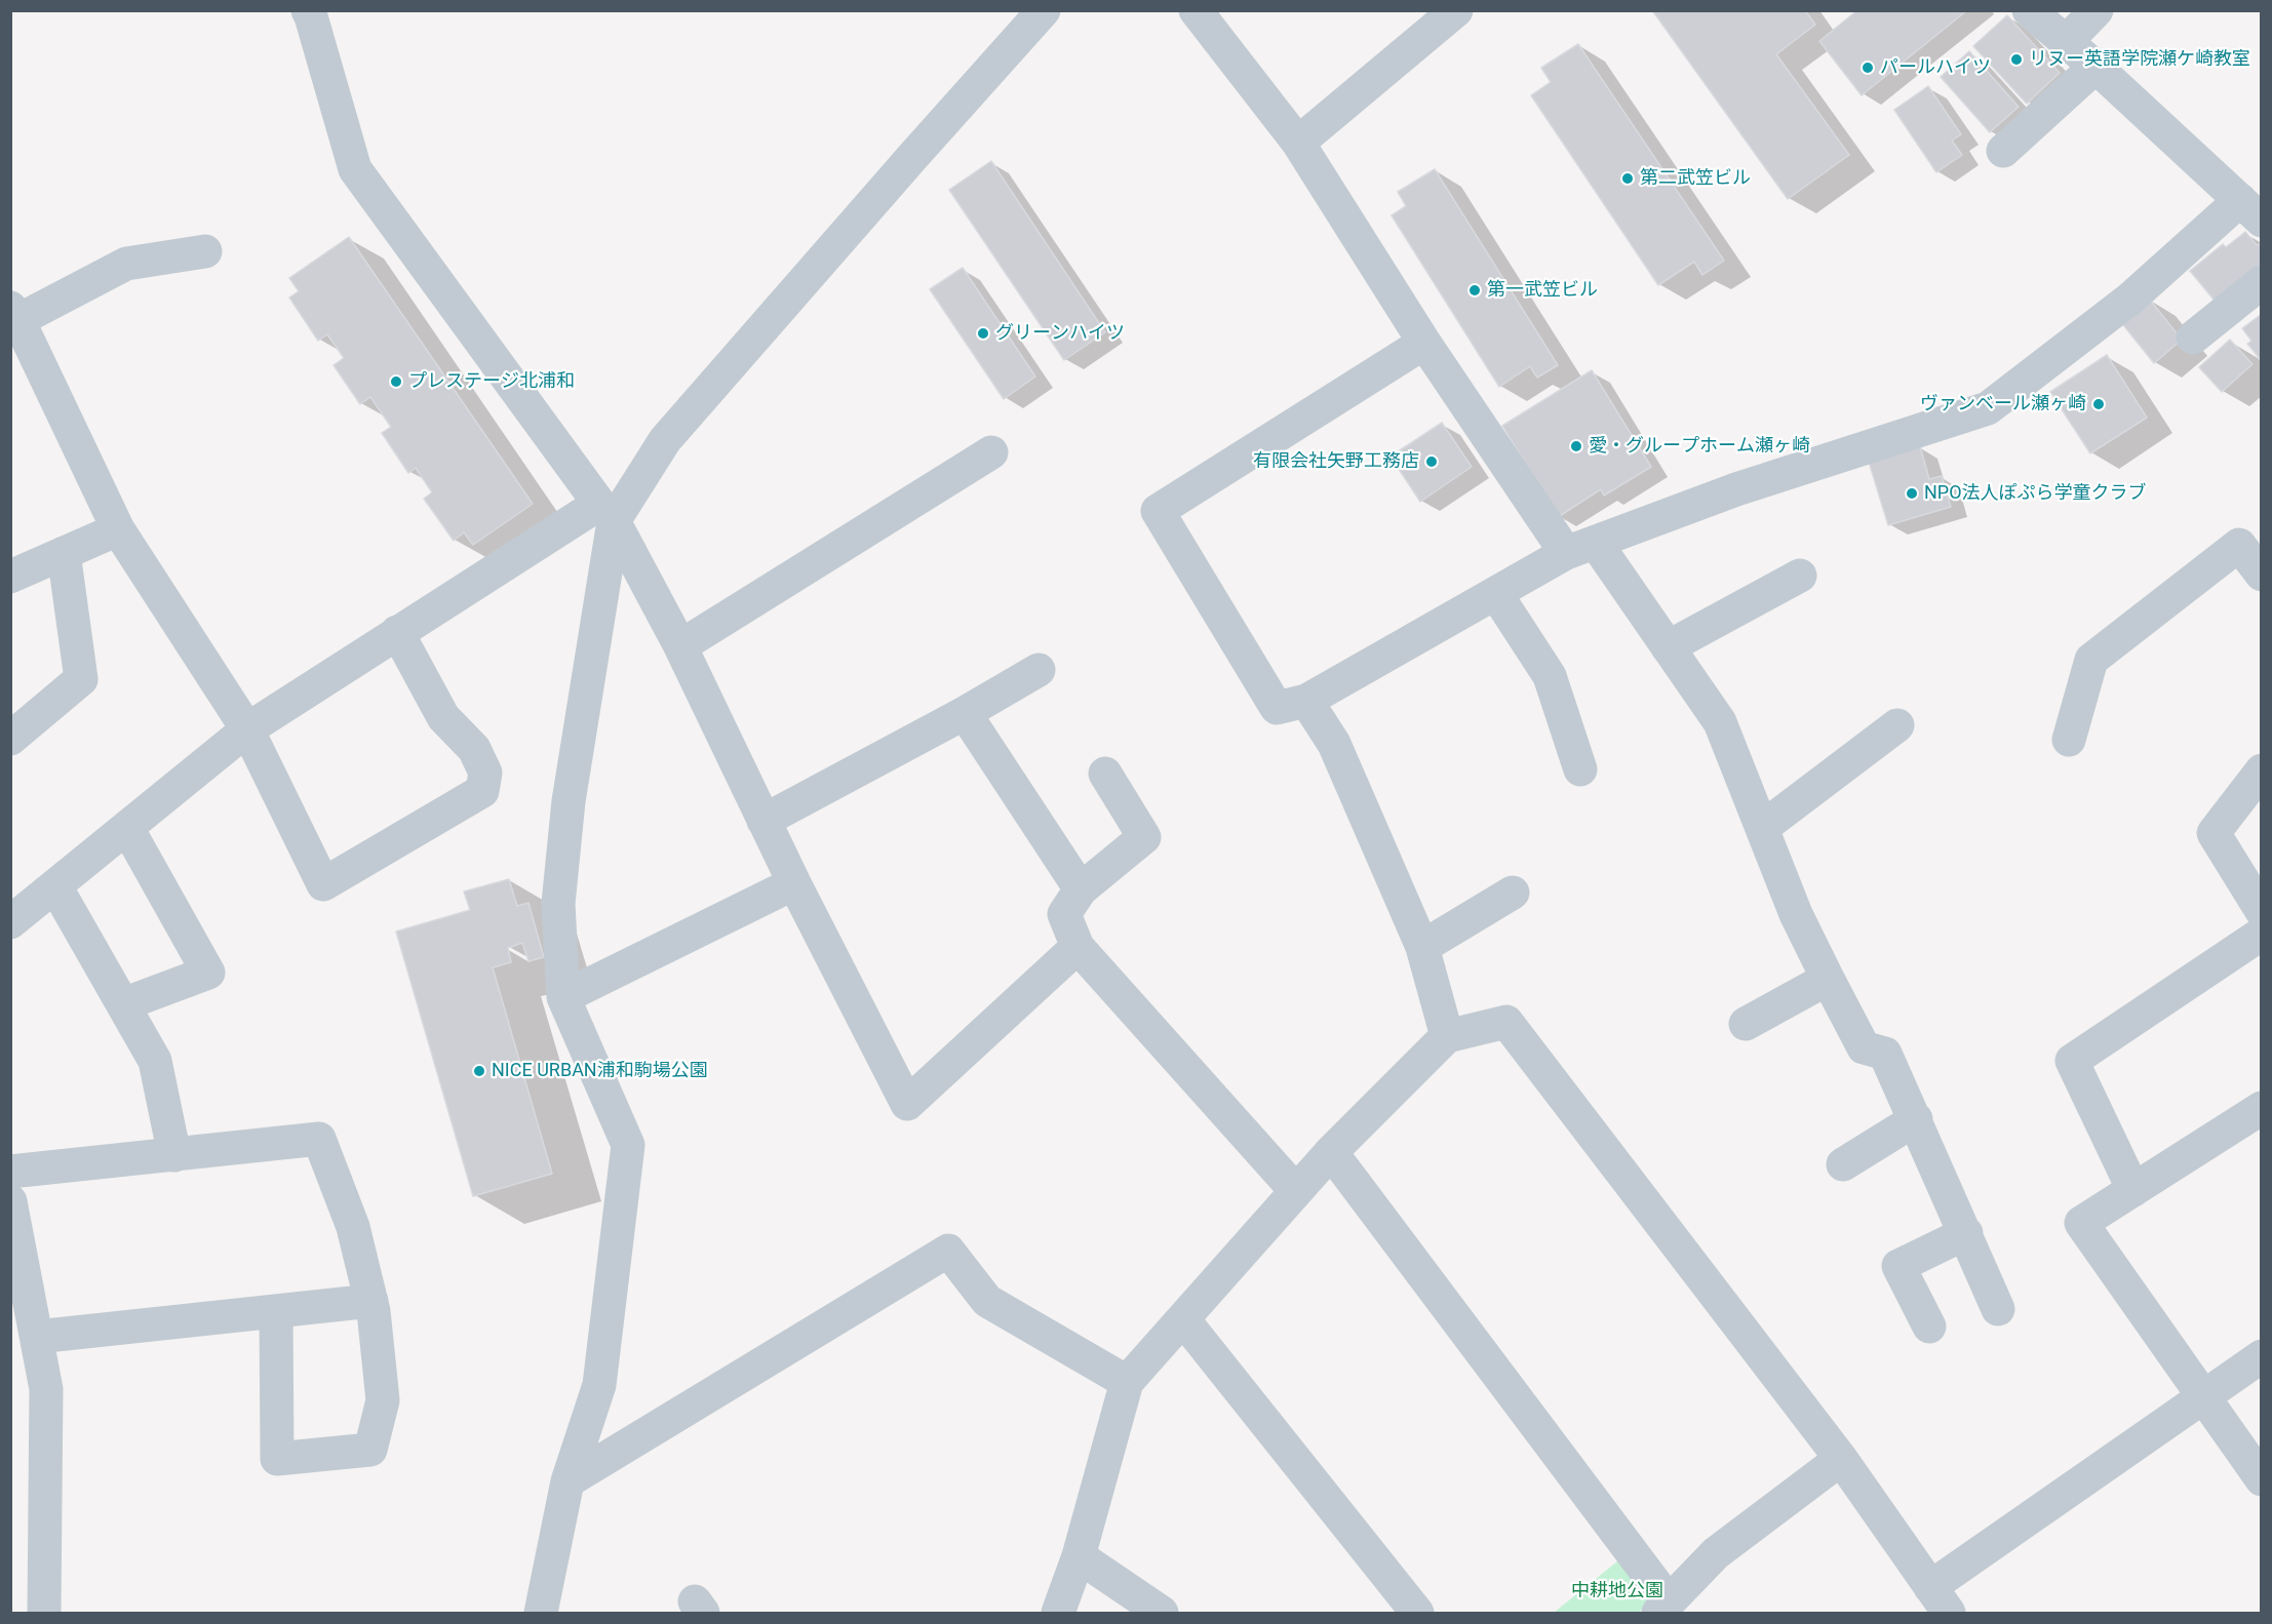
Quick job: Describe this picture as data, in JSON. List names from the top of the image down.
{
  "parks": ["中耕地公園"],
  "places": [
    "リヌー英語学院瀬ケ崎教室",
    "パールハイツ",
    "第二武笠ビル",
    "第一武笠ビル",
    "グリーンハイツ",
    "プレステージ北浦和",
    "ヴァンベール瀬ヶ崎",
    "愛・グループホーム瀬ヶ崎",
    "有限会社矢野工務店",
    "NPO法人ぽぷら学童クラブ",
    "NICE URBAN浦和駒場公園"
  ]
}
